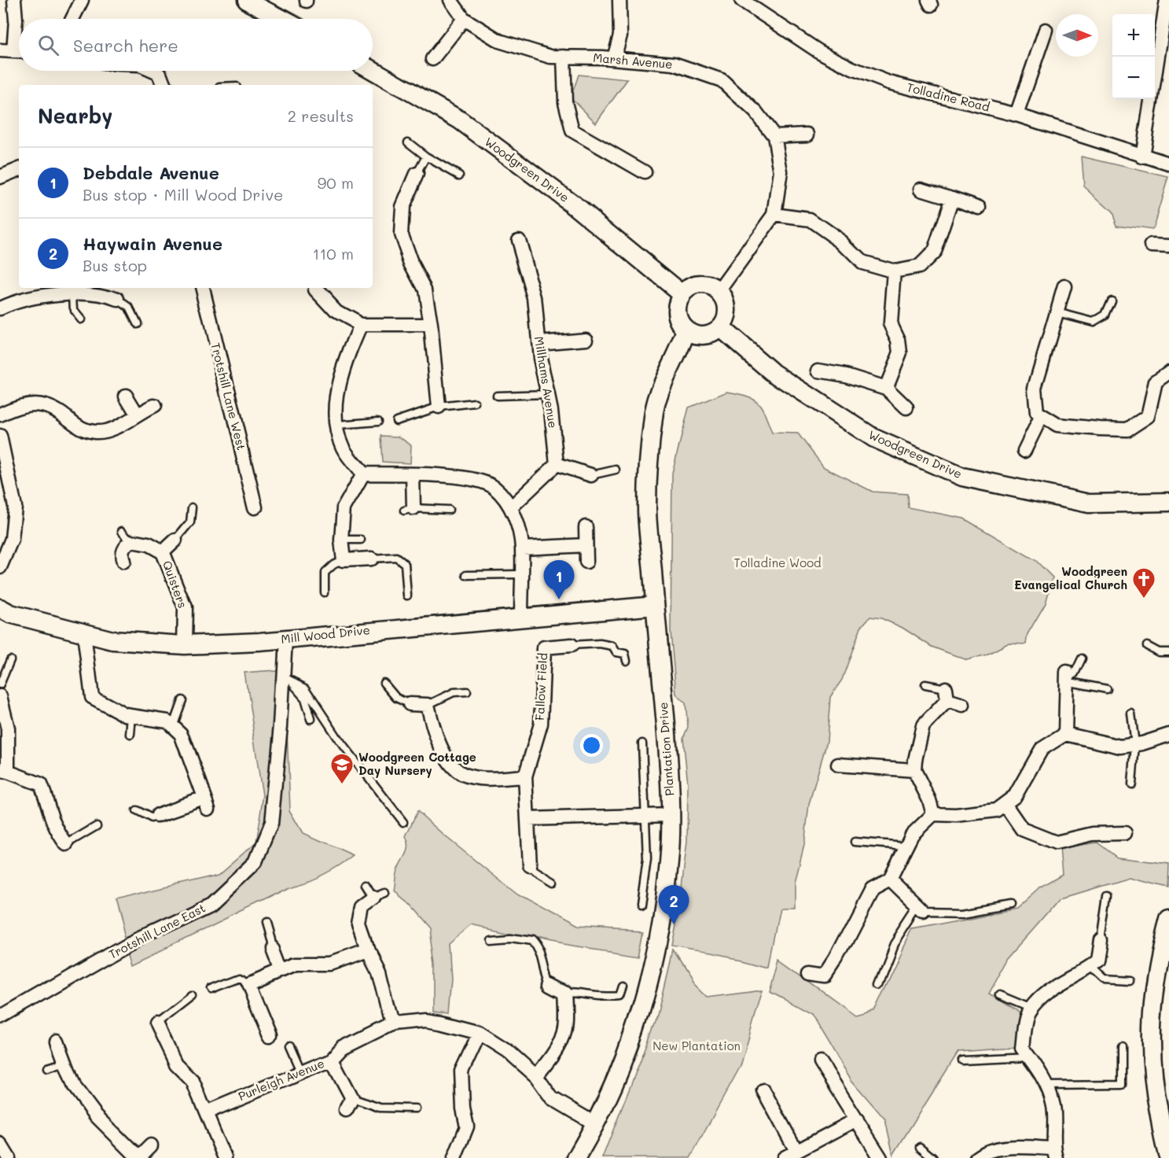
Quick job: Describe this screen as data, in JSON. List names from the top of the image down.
{
  "streets": {
    "street": [
      "Marsh Avenue",
      "Tolladine Road",
      "Woodgreen Drive",
      "Millhams Avenue",
      "Trotshill Lane West",
      "Quisters",
      "Mill Wood Drive",
      "Fallow Field",
      "Plantation Drive",
      "Trotshill Lane East",
      "Purleigh Avenue"
    ]
  },
  "crossings": [
    ["Marsh Avenue", "Woodgreen Drive"],
    ["Marsh Avenue", "Plantation Drive"],
    ["Woodgreen Drive", "Plantation Drive"],
    ["Quisters", "Mill Wood Drive"],
    ["Mill Wood Drive", "Plantation Drive"],
    ["Mill Wood Drive", "Trotshill Lane East"],
    ["Plantation Drive", "Purleigh Avenue"]
  ],
  "parks": ["Tolladine Wood", "New Plantation"],
  "places": {
    "church": ["Woodgreen Evangelical Church"],
    "school or university": ["Woodgreen Cottage Day Nursery"]
  },
  "north": "right",
  "page": {
    "map_buttons": ["+", "−"],
    "search": "Search here",
    "heading": ["Nearby", "2 results"],
    "list": [
      {
        "mark": "1",
        "name": "Debdale Avenue",
        "note": "Bus stop · Mill Wood Drive",
        "value": "90 m"
      },
      {
        "mark": "2",
        "name": "Haywain Avenue",
        "note": "Bus stop",
        "value": "110 m"
      }
    ],
    "pins": ["1", "2"]
  }
}
